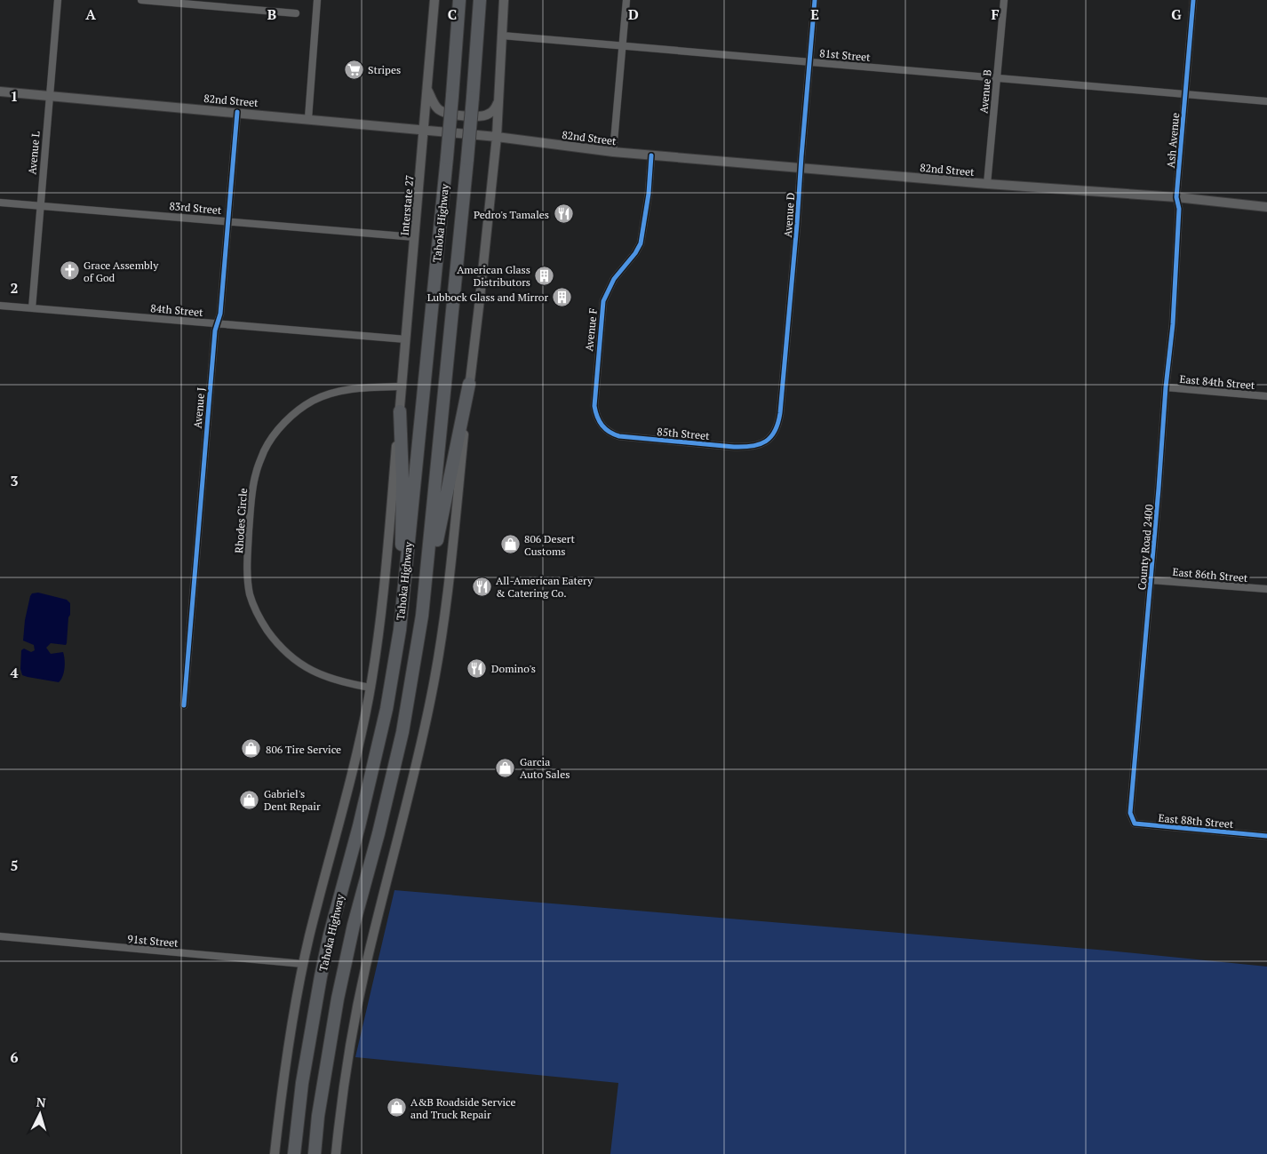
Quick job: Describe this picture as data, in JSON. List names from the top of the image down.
{
  "streets": {
    "highway": ["Tahoka Highway"],
    "main road": ["82nd Street", "Interstate 27"],
    "street": [
      "81st Street",
      "Avenue B",
      "Ash Avenue",
      "Avenue L",
      "83rd Street",
      "Avenue D",
      "84th Street",
      "Avenue F",
      "East 84th Street",
      "Avenue J",
      "85th Street",
      "Rhodes Circle",
      "County Road 2400",
      "East 86th Street",
      "East 88th Street",
      "91st Street"
    ]
  },
  "crossings": [
    ["81st Street", "Avenue B"],
    ["81st Street", "Ash Avenue"],
    ["81st Street", "Avenue D"],
    ["Avenue B", "82nd Street"],
    ["82nd Street", "Ash Avenue"],
    ["82nd Street", "Avenue L"],
    ["82nd Street", "Interstate 27"],
    ["82nd Street", "Avenue D"],
    ["82nd Street", "Avenue F"],
    ["82nd Street", "Avenue J"],
    ["Ash Avenue", "County Road 2400"],
    ["Avenue L", "83rd Street"],
    ["Avenue L", "84th Street"],
    ["Interstate 27", "83rd Street"],
    ["Interstate 27", "Tahoka Highway"],
    ["Interstate 27", "84th Street"],
    ["Interstate 27", "Rhodes Circle"],
    ["83rd Street", "Avenue J"],
    ["Avenue D", "85th Street"],
    ["Tahoka Highway", "Rhodes Circle"],
    ["Tahoka Highway", "91st Street"],
    ["84th Street", "Avenue J"],
    ["Avenue F", "85th Street"],
    ["East 84th Street", "County Road 2400"],
    ["County Road 2400", "East 86th Street"],
    ["County Road 2400", "East 88th Street"]
  ],
  "places": {
    "supermarket": ["Stripes"],
    "restaurant": ["Pedro's Tamales", "All-American Eatery & Catering Co.", "Domino's"],
    "church": ["Grace Assembly of God"],
    "building": ["American Glass Distributors", "Lubbock Glass and Mirror"],
    "shop": [
      "806 Desert Customs",
      "806 Tire Service",
      "Garcia Auto Sales",
      "Gabriel's Dent Repair",
      "A&B Roadside Service and Truck Repair"
    ]
  },
  "north": "top",
  "grid": {
    "columns": [
      "A",
      "B",
      "C",
      "D",
      "E",
      "F",
      "G"
    ],
    "rows": [
      "1",
      "2",
      "3",
      "4",
      "5",
      "6"
    ]
  }
}
